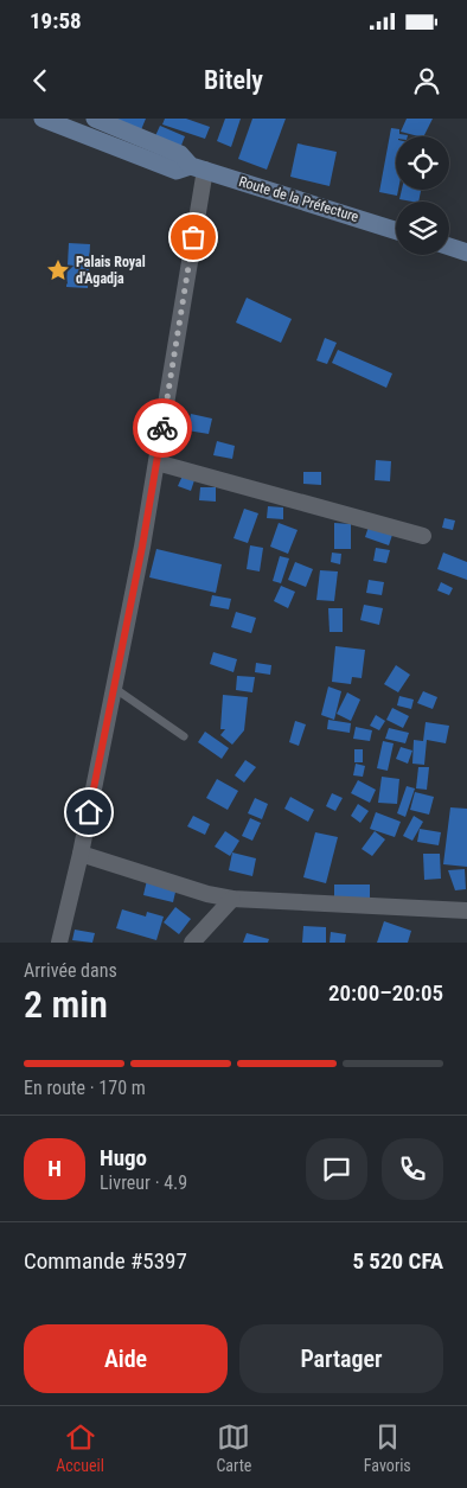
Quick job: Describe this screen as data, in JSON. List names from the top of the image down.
{
  "streets": {
    "street": ["Route de la Préfecture"]
  },
  "places": {
    "place": ["Palais Royal d'Agadja"]
  },
  "page": {
    "status": "19:58",
    "header": "Bitely",
    "heading": ["2 min", "Arrivée dans", "20:00–20:05"],
    "panel": [
      "Hugo",
      "Livreur · 4.9",
      "Commande #5397",
      "5 520 CFA"
    ],
    "bar": "En route · 170 m",
    "round": "H",
    "buttons": ["Aide", "Partager"],
    "tabs": ["Accueil", "Carte", "Favoris"]
  }
}
